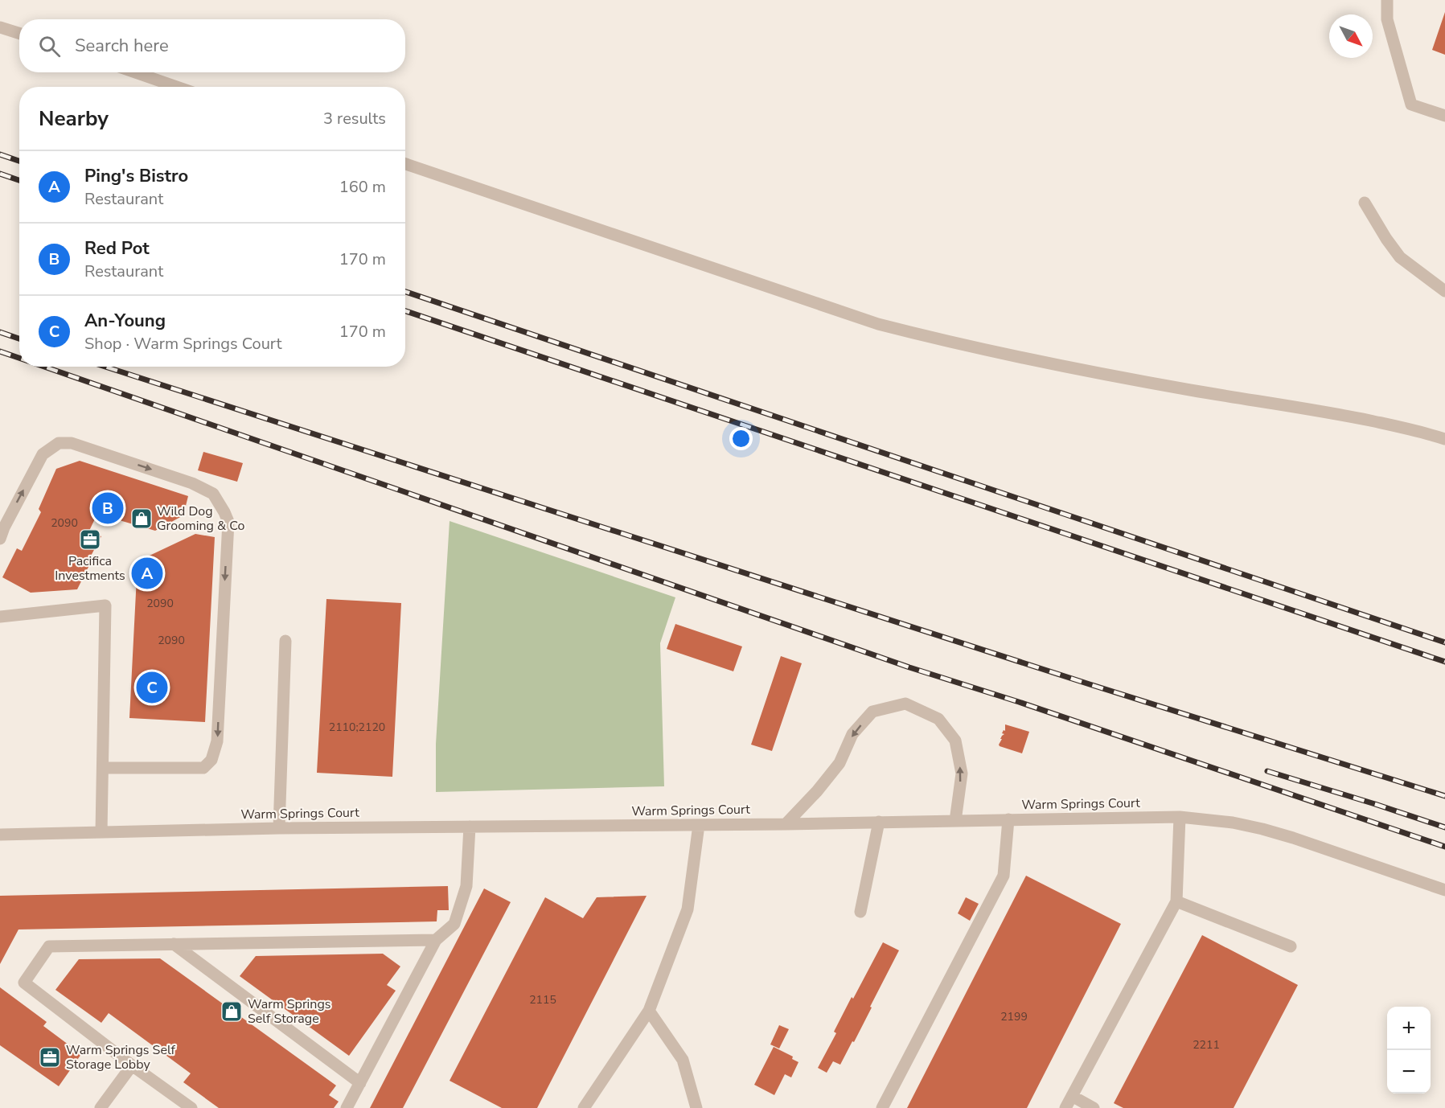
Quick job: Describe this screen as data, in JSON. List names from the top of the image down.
{
  "streets": {
    "street": ["Warm Springs Court"]
  },
  "places": {
    "shop": ["Wild Dog Grooming & Co", "Warm Springs Self Storage"],
    "office": ["Pacifica Investments", "Warm Springs Self Storage Lobby"]
  },
  "house_numbers": [
    "2090",
    "2090",
    "2090",
    "2110;2120",
    "2115",
    "2199",
    "2211"
  ],
  "north": "bottom right",
  "page": {
    "search": "Search here",
    "heading": ["Nearby", "3 results"],
    "list": [
      {
        "mark": "A",
        "name": "Ping's Bistro",
        "note": "Restaurant",
        "value": "160 m"
      },
      {
        "mark": "B",
        "name": "Red Pot",
        "note": "Restaurant",
        "value": "170 m"
      },
      {
        "mark": "C",
        "name": "An-Young",
        "note": "Shop · Warm Springs Court",
        "value": "170 m"
      }
    ],
    "pins": ["B", "A", "C"],
    "map_buttons": ["+", "−"]
  }
}
